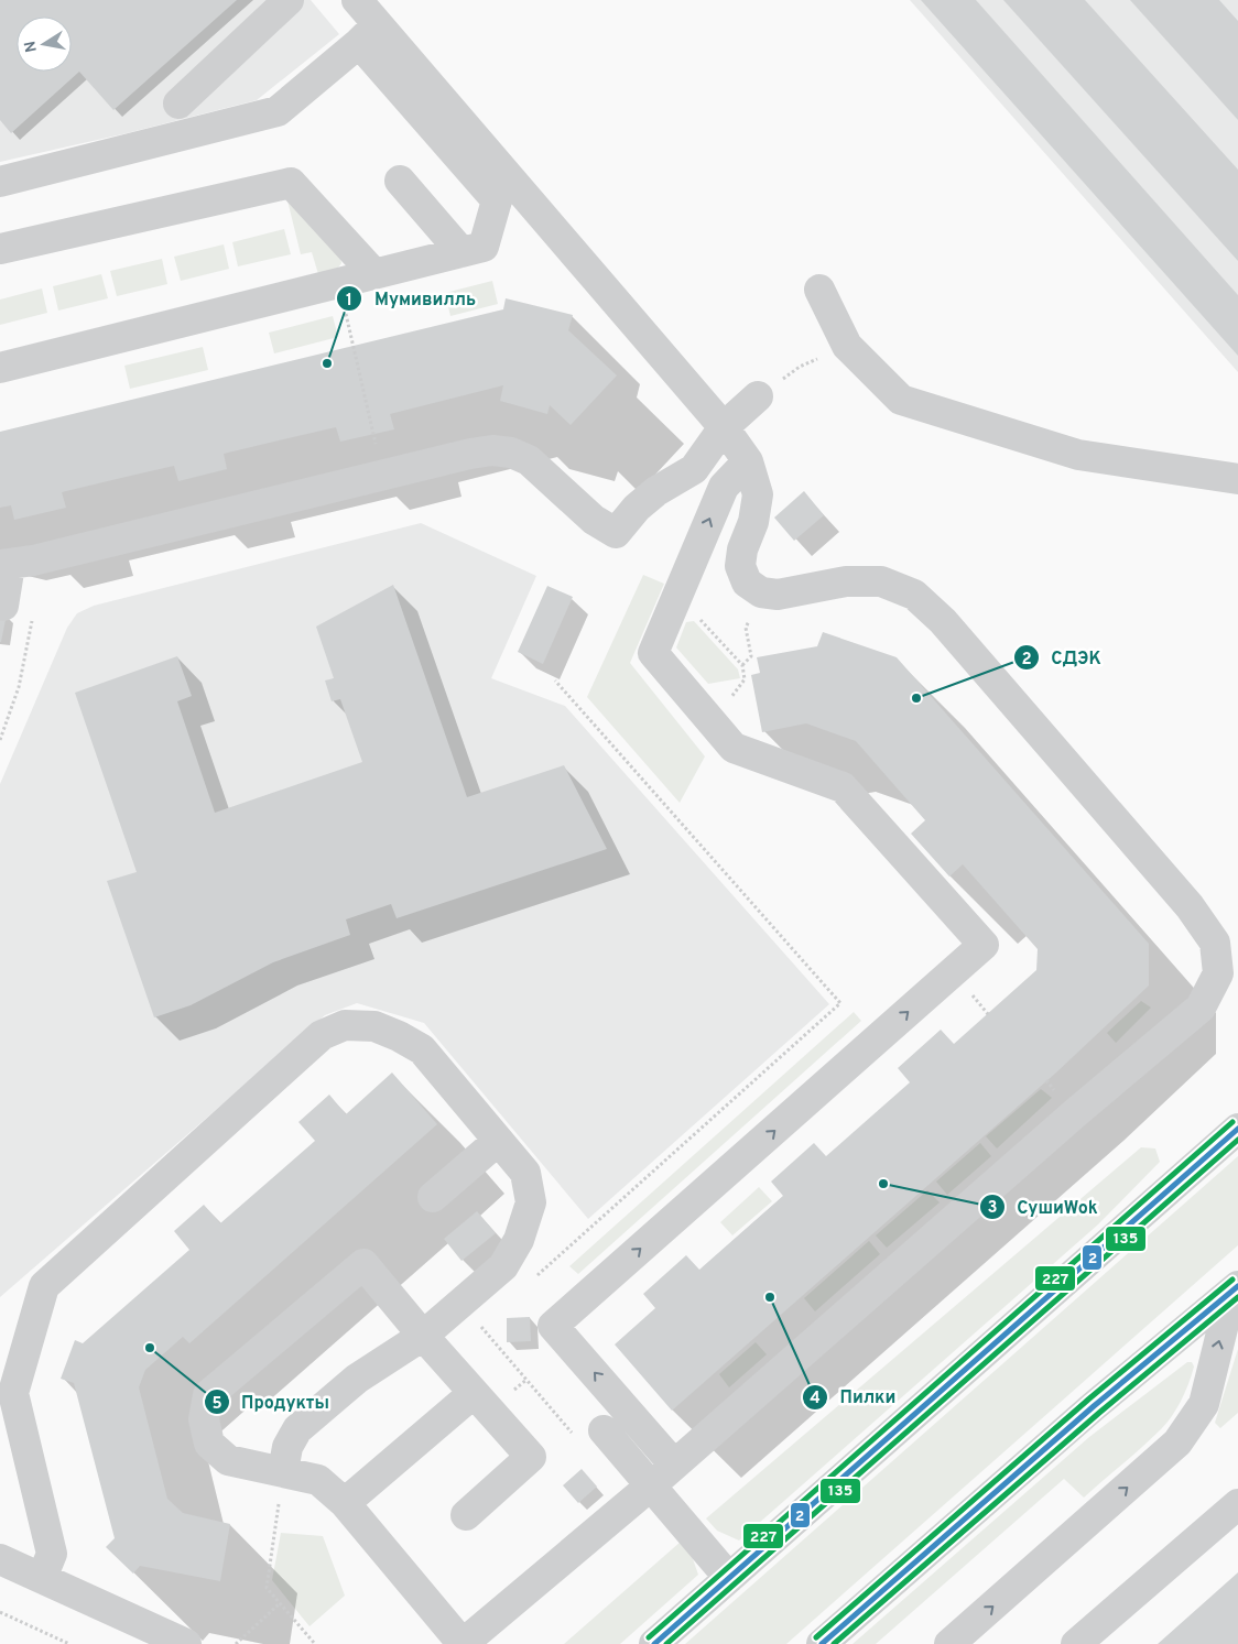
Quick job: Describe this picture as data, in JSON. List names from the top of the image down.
{
  "places": [
    "Мумивилль",
    "СДЭК",
    "СушиWok",
    "Пилки",
    "Продукты"
  ],
  "lines": ["transit line 227", "transit line 2", "transit line 135"],
  "north": "left"
}
